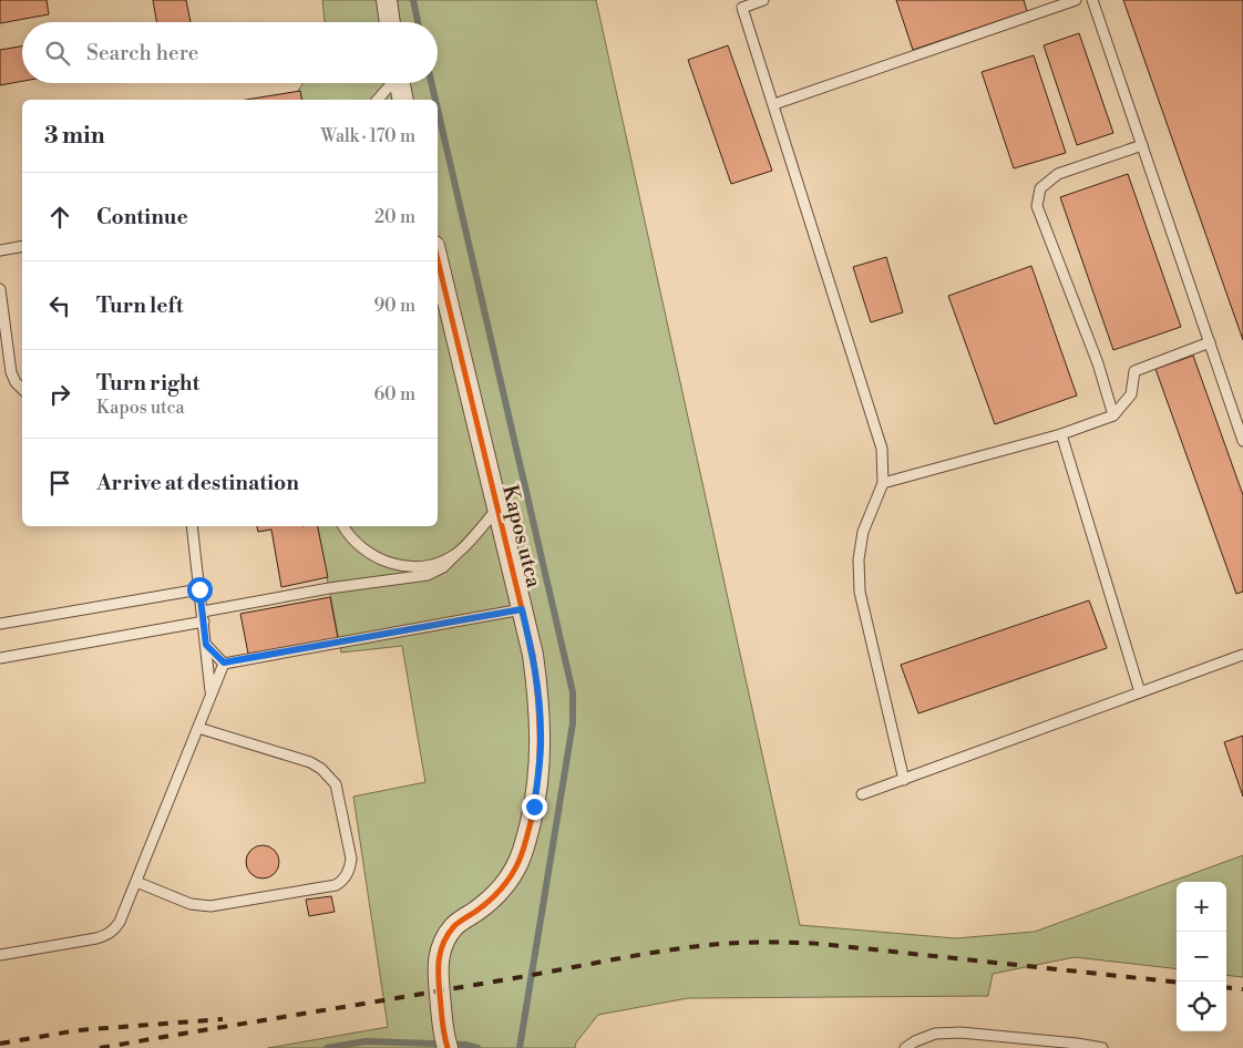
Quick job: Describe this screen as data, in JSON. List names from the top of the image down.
{
  "streets": {
    "street": ["Kapos utca"]
  },
  "page": {
    "search": "Search here",
    "heading": ["3 min", "Walk · 170 m"],
    "list": [
      ["Continue", "20 m"],
      ["Turn left", "90 m"],
      ["Turn right", "Kapos utca", "60 m"],
      "Arrive at destination"
    ],
    "map_buttons": ["+", "−"]
  }
}
